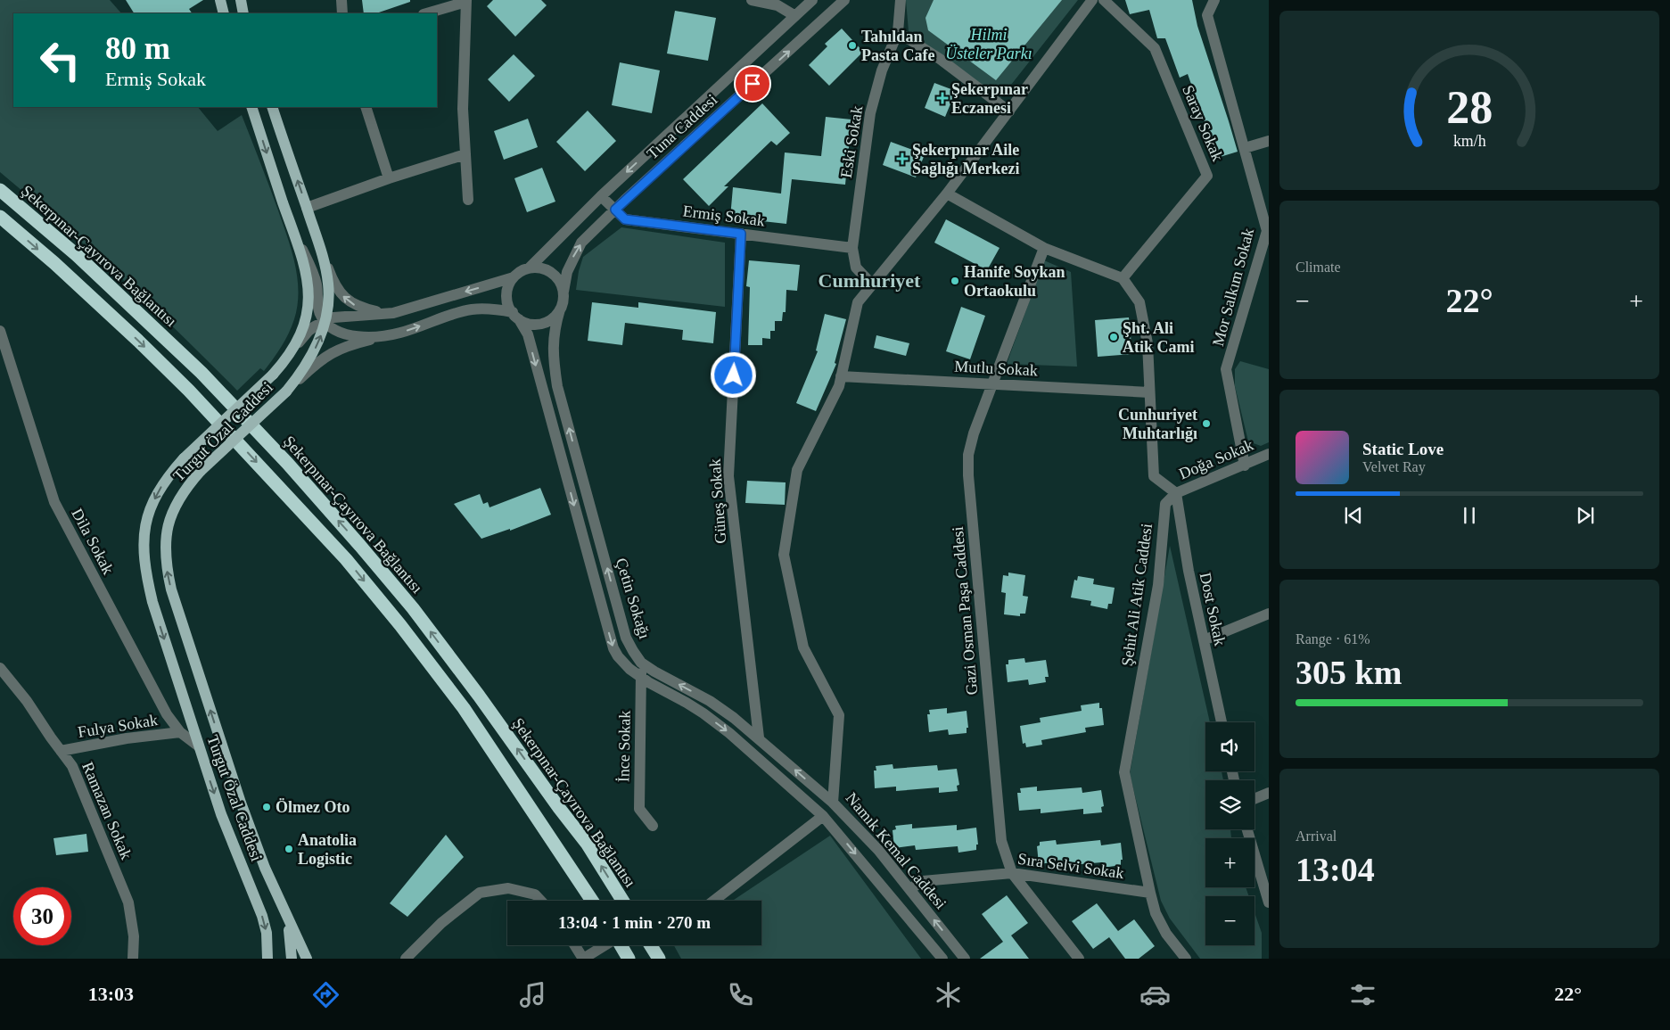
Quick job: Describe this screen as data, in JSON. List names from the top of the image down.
{
  "streets": {
    "highway": ["Şekerpınar-Çayırova Bağlantısı"],
    "main road": ["Turgut Özal Caddesi"],
    "street": [
      "Saray Sokak",
      "Tuna Caddesi",
      "Eski Sokak",
      "Ermiş Sokak",
      "Mor Salkım Sokak",
      "Mutlu Sokak",
      "Doğa Sokak",
      "Güneş Sokak",
      "Dila Sokak",
      "Şehit Ali Atik Caddesi",
      "Çetin Sokağı",
      "Dost Sokak",
      "Gazi Osman Paşa Caddesi",
      "Fulya Sokak",
      "İnce Sokak",
      "Ramazan Sokak",
      "Namık Kemal Caddesi",
      "Sıra Selvi Sokak"
    ]
  },
  "crossings": [
    ["Tuna Caddesi", "Ermiş Sokak"],
    ["Tuna Caddesi", "Çetin Sokağı"],
    ["Tuna Caddesi", "Namık Kemal Caddesi"],
    ["Eski Sokak", "Ermiş Sokak"],
    ["Eski Sokak", "Namık Kemal Caddesi"],
    ["Ermiş Sokak", "Güneş Sokak"],
    ["Mor Salkım Sokak", "Doğa Sokak"],
    ["Mutlu Sokak", "Gazi Osman Paşa Caddesi"],
    ["Mutlu Sokak", "Namık Kemal Caddesi"],
    ["Turgut Özal Caddesi", "Dila Sokak"],
    ["Doğa Sokak", "Şehit Ali Atik Caddesi"],
    ["Doğa Sokak", "Dost Sokak"],
    ["Güneş Sokak", "Çetin Sokağı"],
    ["Dila Sokak", "Fulya Sokak"],
    ["Şehit Ali Atik Caddesi", "Dost Sokak"],
    ["Şehit Ali Atik Caddesi", "Sıra Selvi Sokak"],
    ["Çetin Sokağı", "İnce Sokak"],
    ["Çetin Sokağı", "Namık Kemal Caddesi"],
    ["Gazi Osman Paşa Caddesi", "Sıra Selvi Sokak"],
    ["Fulya Sokak", "Ramazan Sokak"],
    ["İnce Sokak", "Namık Kemal Caddesi"],
    ["Namık Kemal Caddesi", "Sıra Selvi Sokak"]
  ],
  "one_way": ["Çetin Sokağı"],
  "districts": ["Cumhuriyet"],
  "parks": ["Hilmi Üsteler Parkı"],
  "places": {
    "other": [
      "Tahıldan Pasta Cafe",
      "Hanife Soykan Ortaokulu",
      "Şht. Ali Atik Cami",
      "Cunhuriyet Muhtarlığı",
      "Ölmez Oto",
      "Anatolia Logistic"
    ],
    "health": ["Şekerpınar Eczanesi", "Şekerpınar Aile Sağlığı Merkezi"]
  },
  "page": {
    "turn": ["80 m", "Ermiş Sokak"],
    "tile": [
      "Climate",
      ["Range · 61%", "305 km"],
      ["Arrival", "13:04"]
    ],
    "heat": ["−", "22°", "+"],
    "song": ["Static Love", "Velvet Ray"],
    "map_buttons": ["+", "−"],
    "limit": "30",
    "trip": "13:04 · 1 min · 270 m",
    "tabs": ["13:03", "22°"],
    "gauge": ["28", "km/h"]
  }
}
